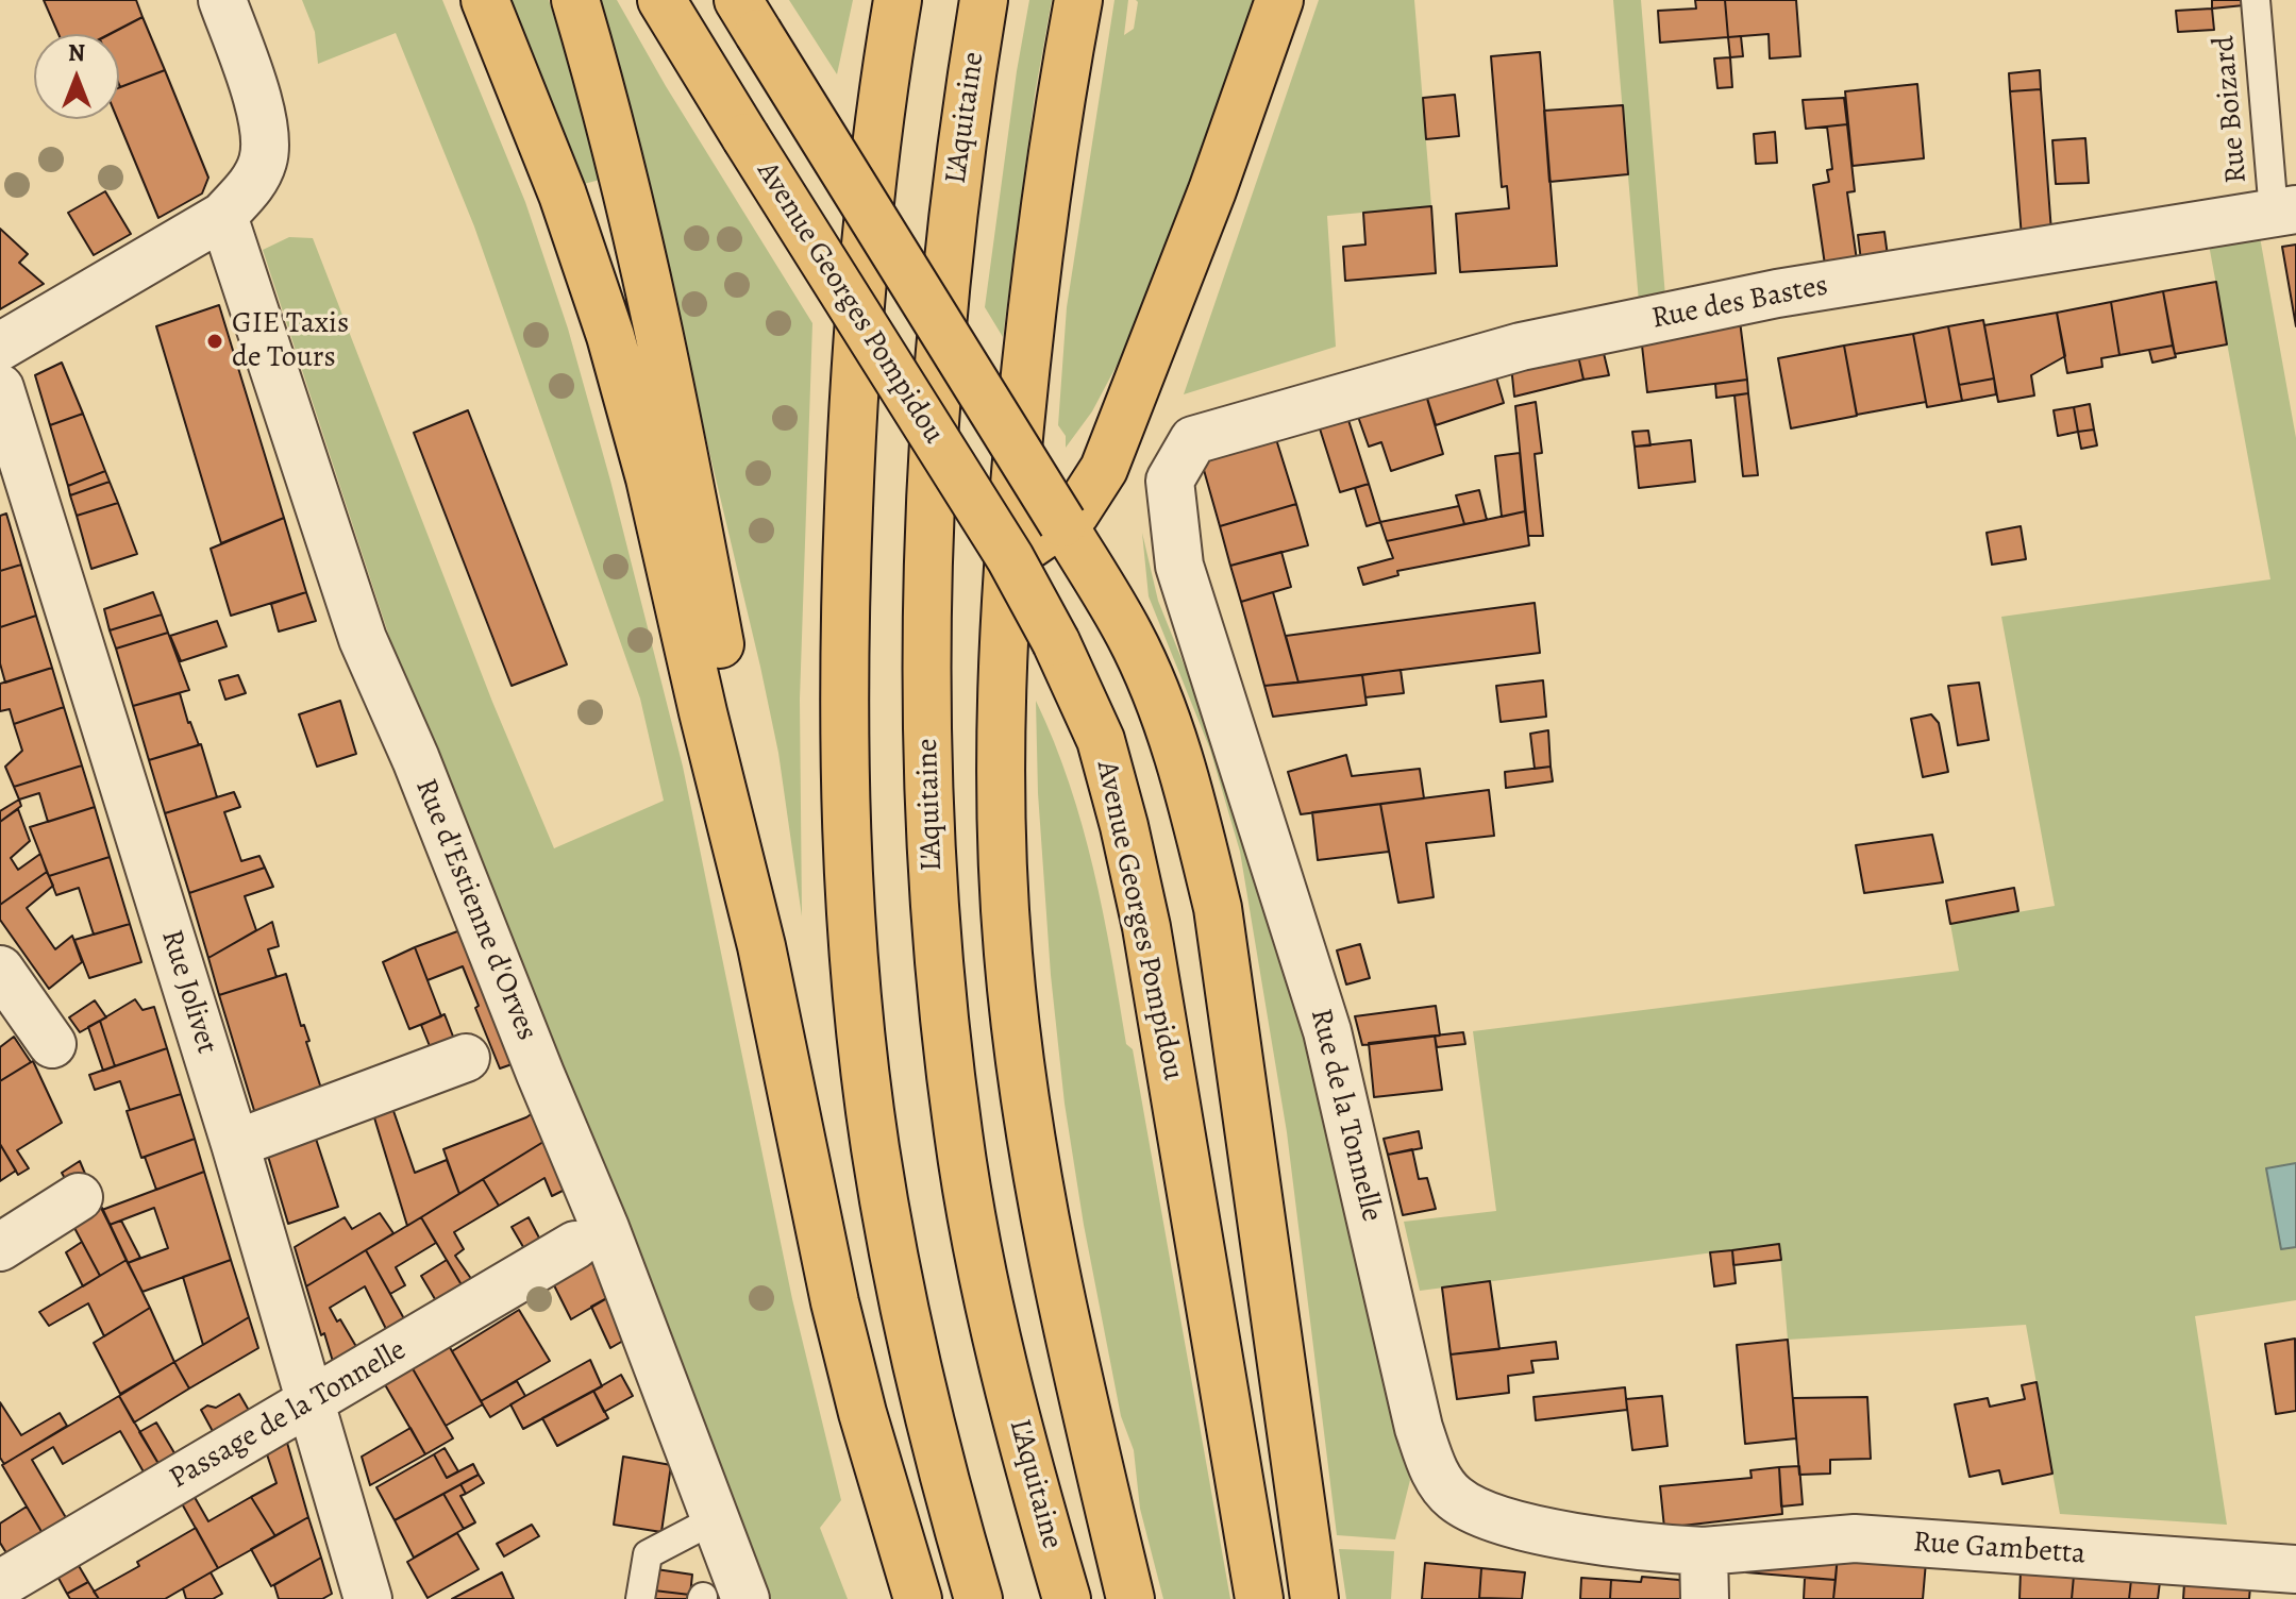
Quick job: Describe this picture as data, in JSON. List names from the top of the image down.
{
  "streets": {
    "main road": ["L'Aquitaine", "Avenue Georges Pompidou"],
    "street": [
      "Rue des Bastes",
      "Rue d'Estienne d'Orves",
      "Rue Jolivet",
      "Rue de la Tonnelle",
      "Passage de la Tonnelle",
      "Rue Gambetta"
    ],
    "lane": ["Rue Boizard"]
  },
  "crossings": [
    ["Rue Boizard", "Rue des Bastes"],
    ["Rue des Bastes", "Rue de la Tonnelle"],
    ["Rue Jolivet", "Passage de la Tonnelle"],
    ["Rue de la Tonnelle", "Rue Gambetta"]
  ],
  "places": ["GIE Taxis de Tours"],
  "north": "top"
}
